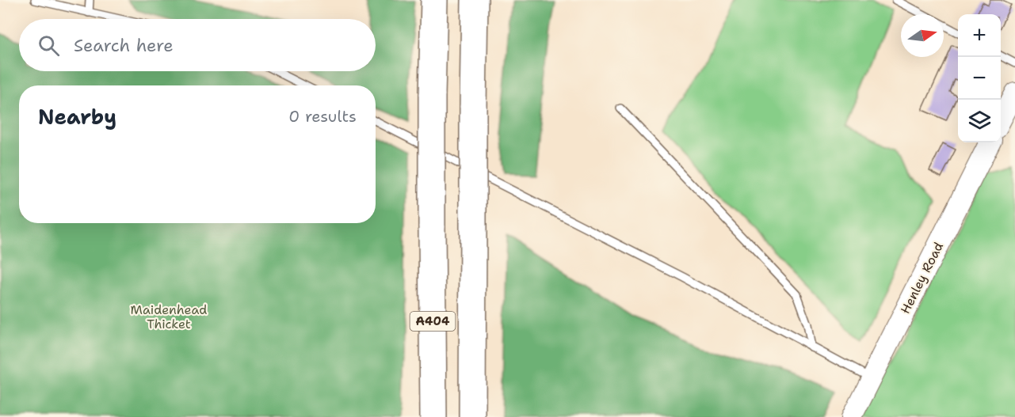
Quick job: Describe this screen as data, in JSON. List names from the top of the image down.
{
  "streets": {
    "highway": ["A404"],
    "street": ["Henley Road"]
  },
  "parks": ["Maidenhead Thicket"],
  "north": "right",
  "page": {
    "map_buttons": ["+", "−"],
    "search": "Search here",
    "heading": ["Nearby", "0 results"]
  }
}
